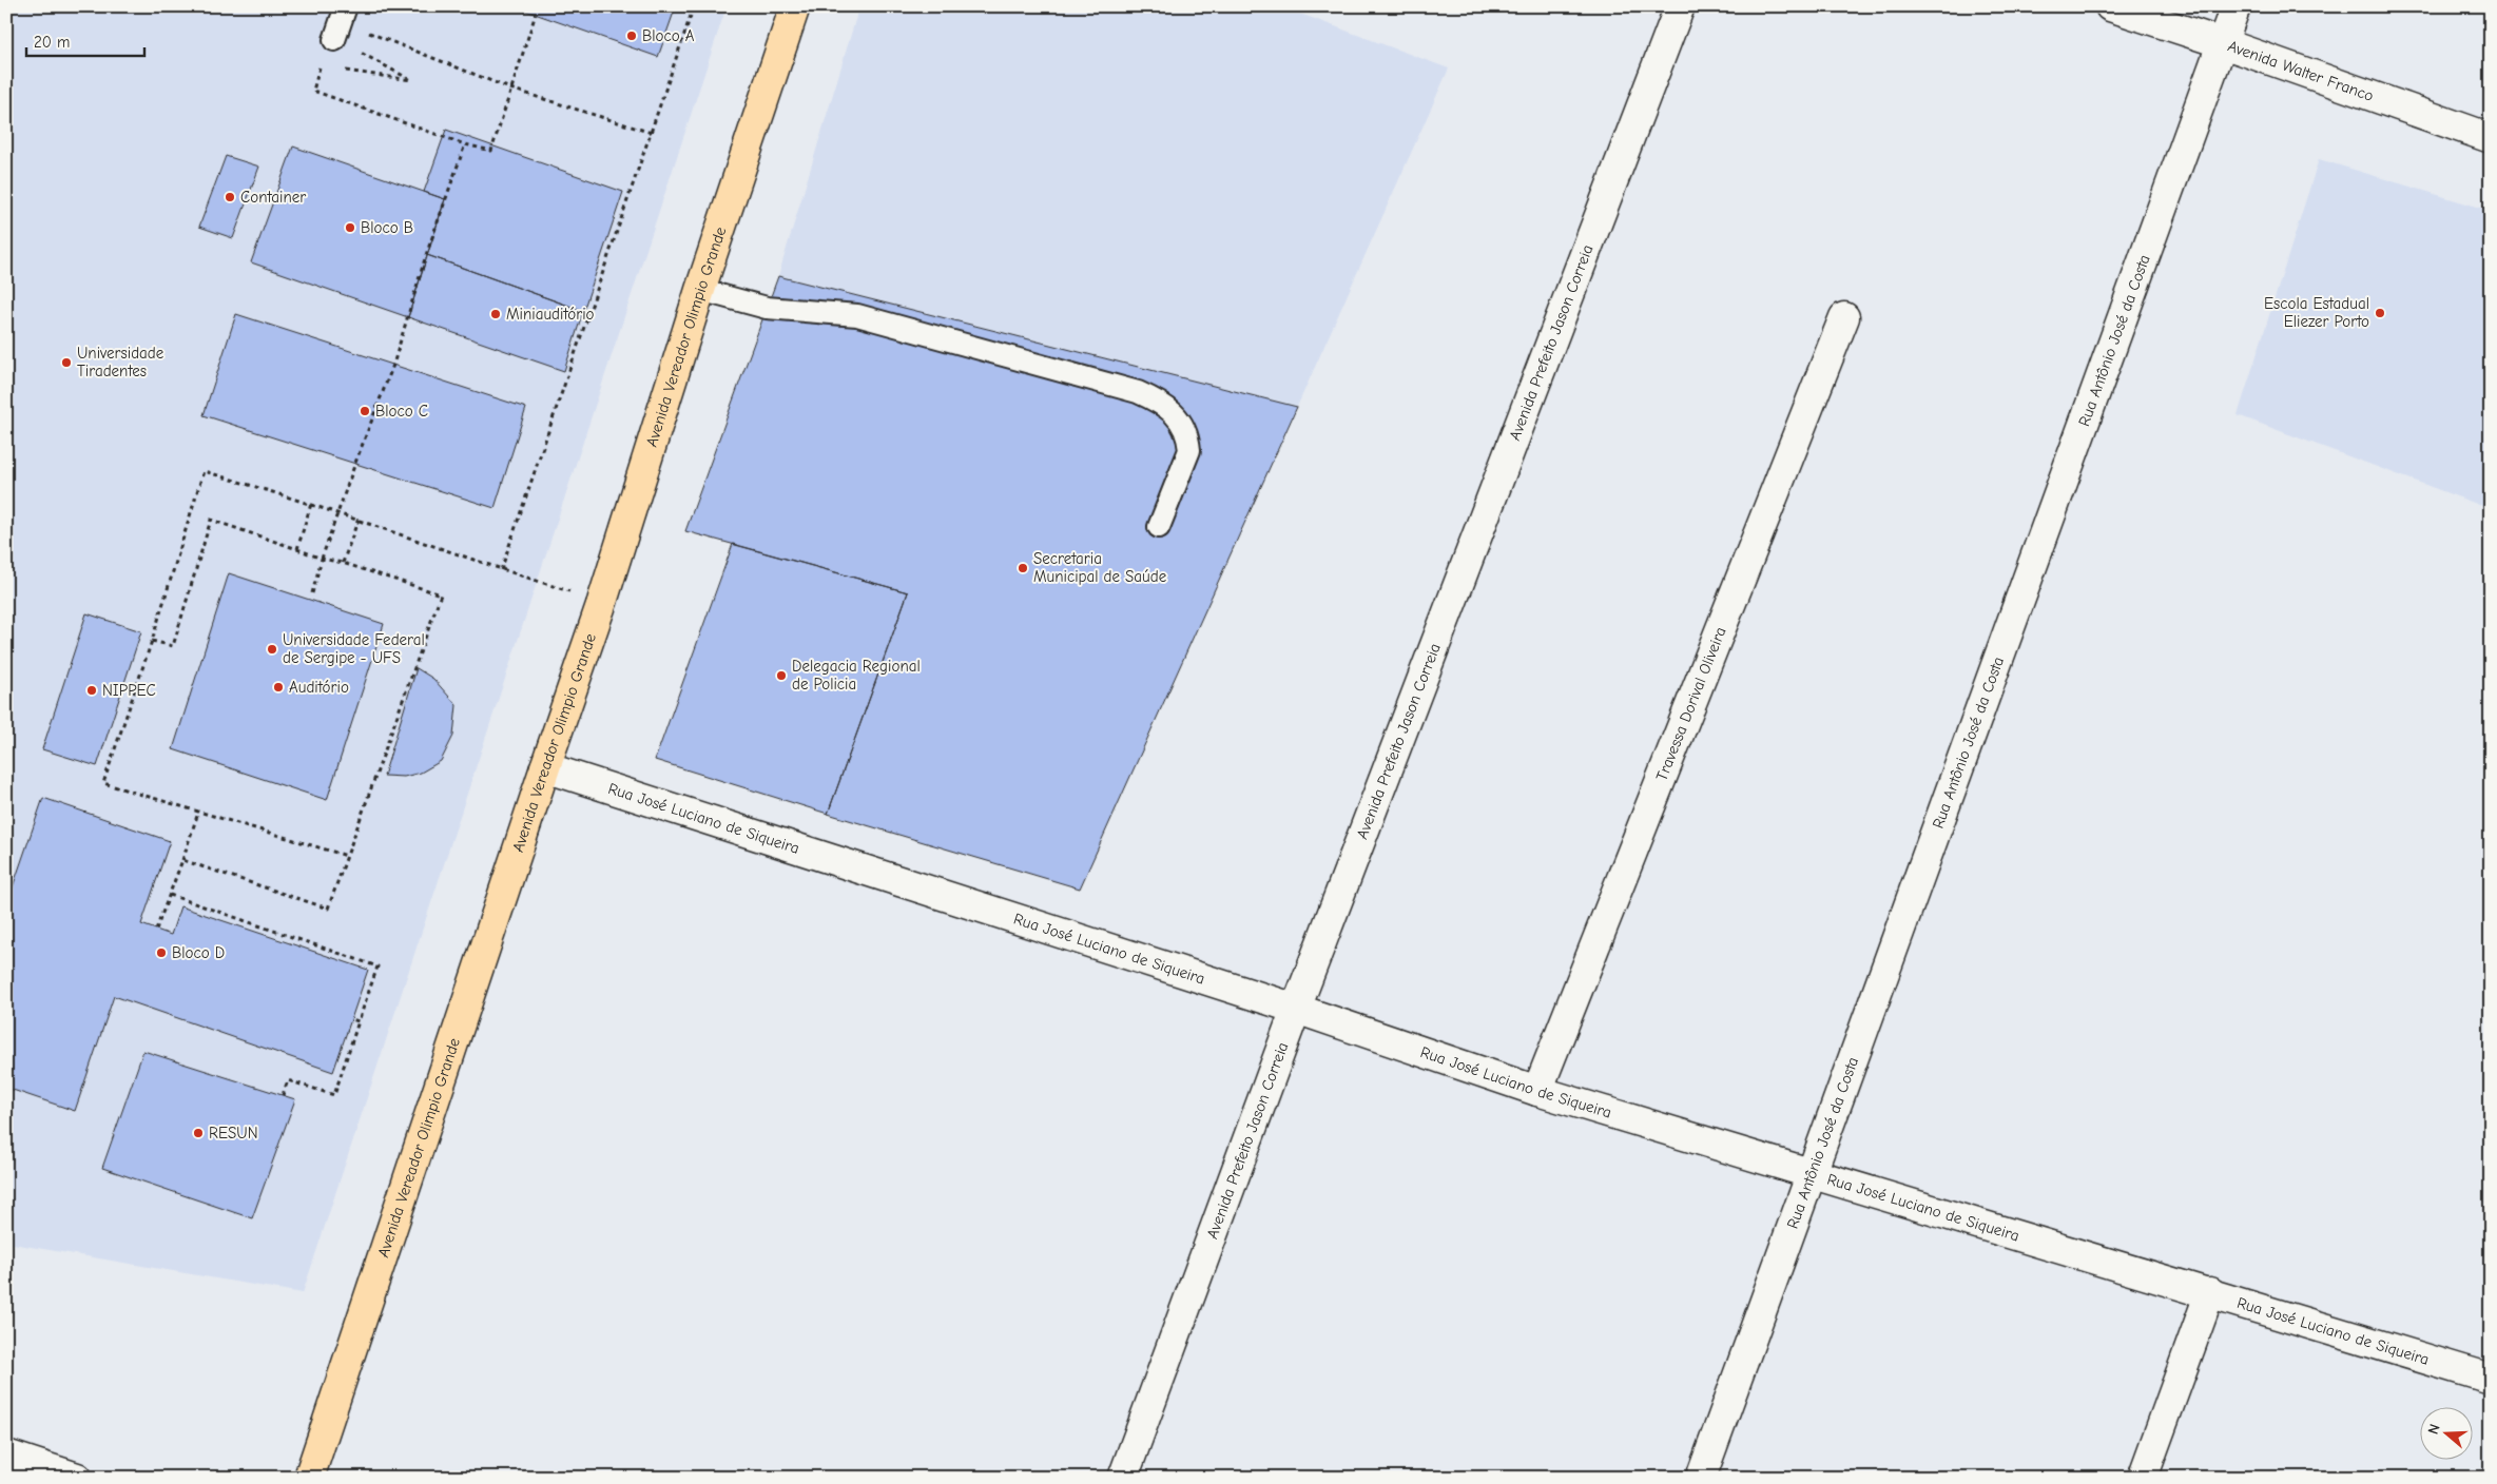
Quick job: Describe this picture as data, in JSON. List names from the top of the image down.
{
  "streets": {
    "main road": ["Avenida Vereador Olimpio Grande"],
    "street": [
      "Avenida Walter Franco",
      "Rua Antônio José da Costa",
      "Avenida Prefeito Jason Correia",
      "Travessa Dorival Oliveira",
      "Rua José Luciano de Siqueira"
    ]
  },
  "crossings": [
    ["Avenida Walter Franco", "Rua Antônio José da Costa"],
    ["Avenida Vereador Olimpio Grande", "Rua José Luciano de Siqueira"],
    ["Rua Antônio José da Costa", "Rua José Luciano de Siqueira"],
    ["Avenida Prefeito Jason Correia", "Rua José Luciano de Siqueira"],
    ["Travessa Dorival Oliveira", "Rua José Luciano de Siqueira"]
  ],
  "places": [
    "Bloco A",
    "Container",
    "Bloco B",
    "Escola Estadual Eliezer Porto",
    "Miniauditório",
    "Universidade Tiradentes",
    "Bloco C",
    "Secretaria Municipal de Saúde",
    "Universidade Federal de Sergipe - UFS",
    "Delegacia Regional de Policia",
    "Auditório",
    "NIPPEC",
    "Bloco D",
    "RESUN"
  ],
  "scale_bar": "20 m",
  "north": "left"
}
